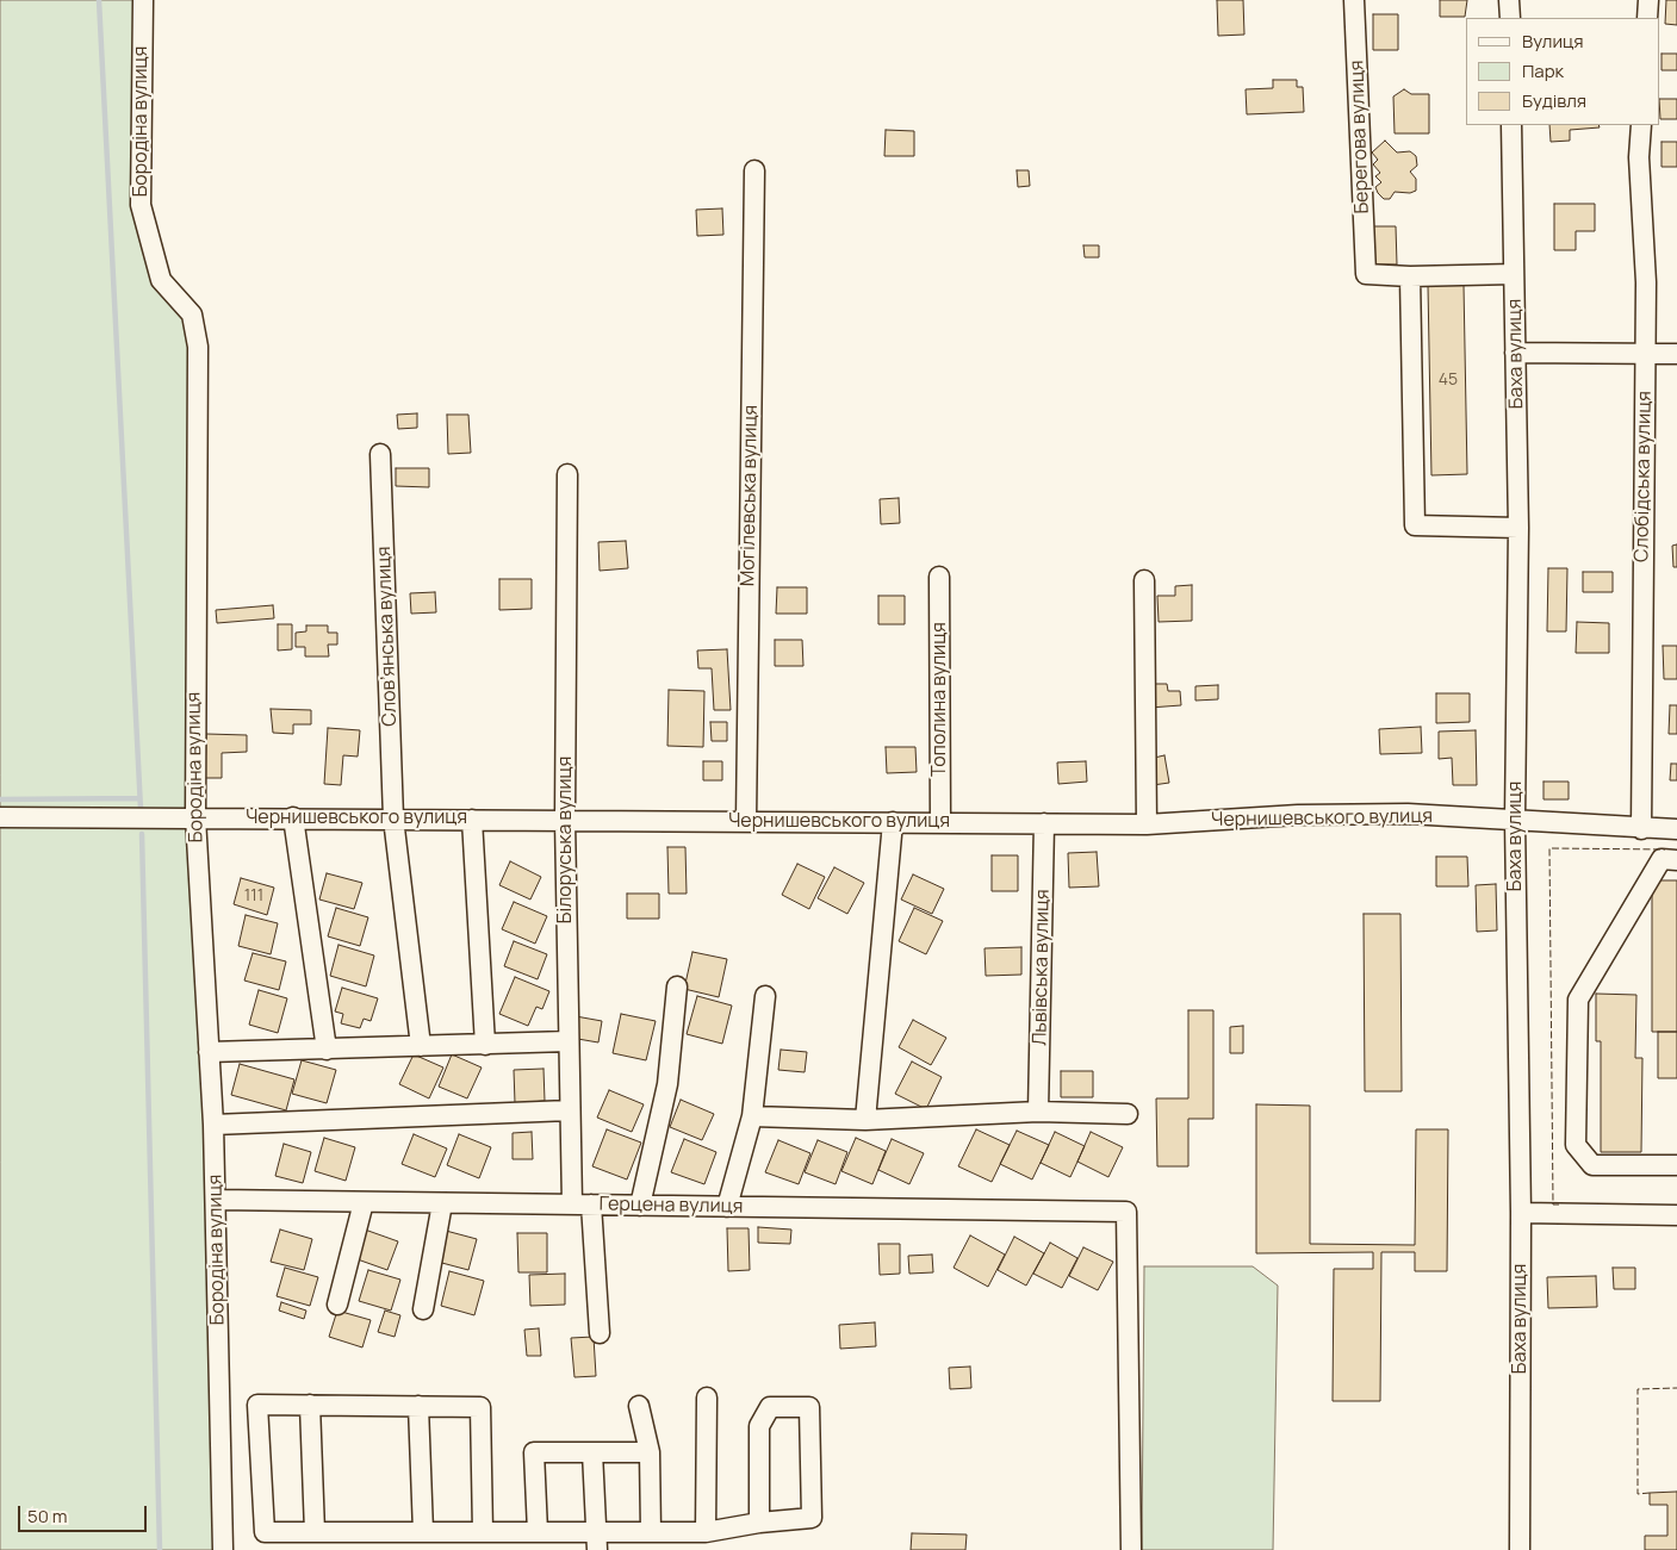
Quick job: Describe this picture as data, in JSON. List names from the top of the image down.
{
  "streets": {
    "street": [
      "Бородіна вулиця",
      "Берегова вулиця",
      "Баха вулиця",
      "Слобідська вулиця",
      "Могілевська вулиця",
      "Слов’янська вулиця",
      "Тополина вулиця",
      "Чернишевського вулиця",
      "Білоруська вулиця",
      "Львівська вулиця",
      "Герцена вулиця"
    ]
  },
  "crossings": [
    ["Бородіна вулиця", "Чернишевського вулиця"],
    ["Бородіна вулиця", "Герцена вулиця"],
    ["Баха вулиця", "Чернишевського вулиця"],
    ["Слобідська вулиця", "Чернишевського вулиця"],
    ["Могілевська вулиця", "Чернишевського вулиця"],
    ["Слов’янська вулиця", "Чернишевського вулиця"],
    ["Тополина вулиця", "Чернишевського вулиця"],
    ["Чернишевського вулиця", "Білоруська вулиця"],
    ["Чернишевського вулиця", "Львівська вулиця"],
    ["Білоруська вулиця", "Герцена вулиця"]
  ],
  "house_numbers": ["45", "111"],
  "legend": ["Вулиця", "Парк", "Будівля"],
  "scale_bar": "50 m"
}
